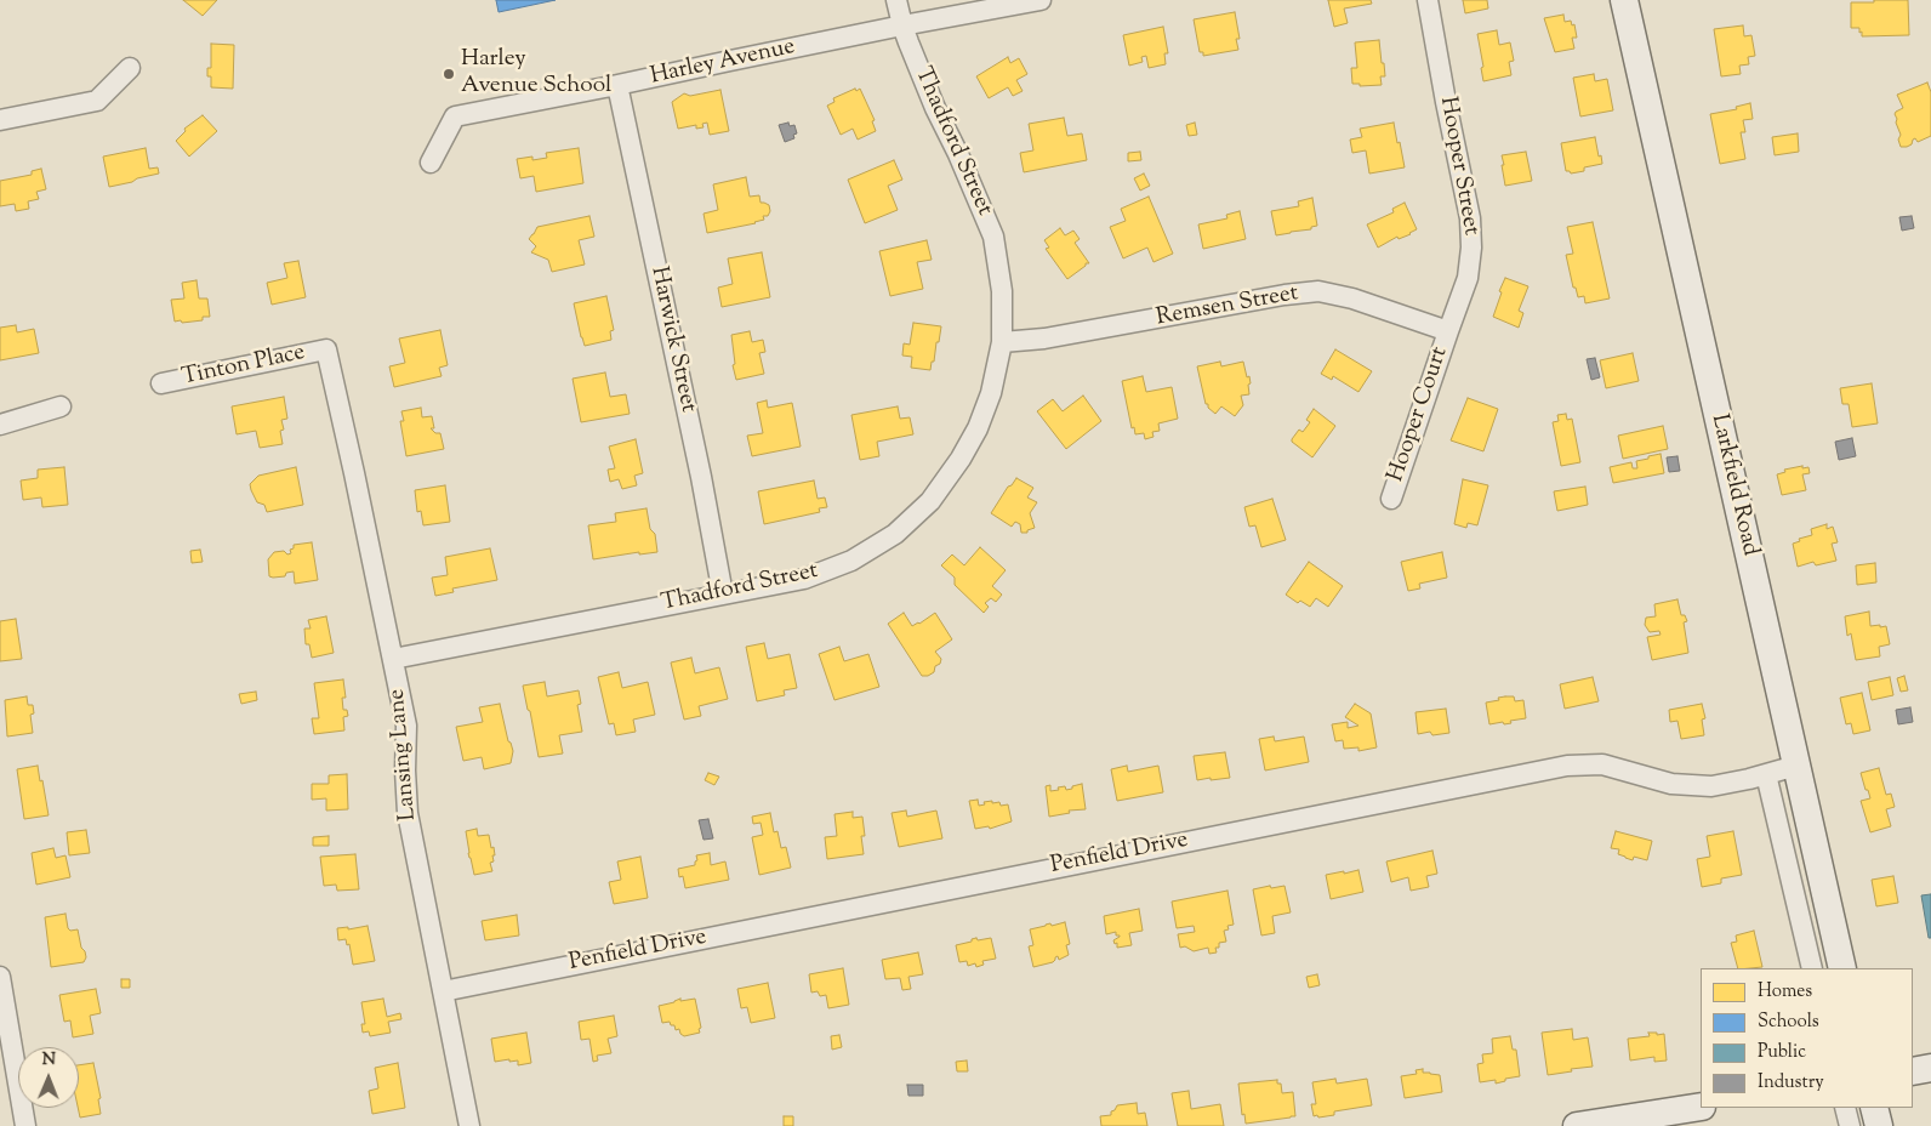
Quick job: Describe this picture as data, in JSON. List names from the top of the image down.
{
  "streets": {
    "main road": ["Larkfield Road"],
    "street": [
      "Harley Avenue",
      "Thadford Street",
      "Hooper Street",
      "Remsen Street",
      "Harwick Street",
      "Tinton Place",
      "Hooper Court",
      "Lansing Lane",
      "Penfield Drive"
    ]
  },
  "crossings": [
    ["Harley Avenue", "Thadford Street"],
    ["Harley Avenue", "Harwick Street"],
    ["Thadford Street", "Remsen Street"],
    ["Thadford Street", "Harwick Street"],
    ["Thadford Street", "Lansing Lane"],
    ["Hooper Street", "Remsen Street"],
    ["Hooper Street", "Hooper Court"],
    ["Remsen Street", "Hooper Court"],
    ["Tinton Place", "Lansing Lane"],
    ["Larkfield Road", "Penfield Drive"],
    ["Lansing Lane", "Penfield Drive"]
  ],
  "places": ["Harley Avenue School"],
  "legend": [
    "Homes",
    "Schools",
    "Public",
    "Industry"
  ],
  "north": "top"
}
